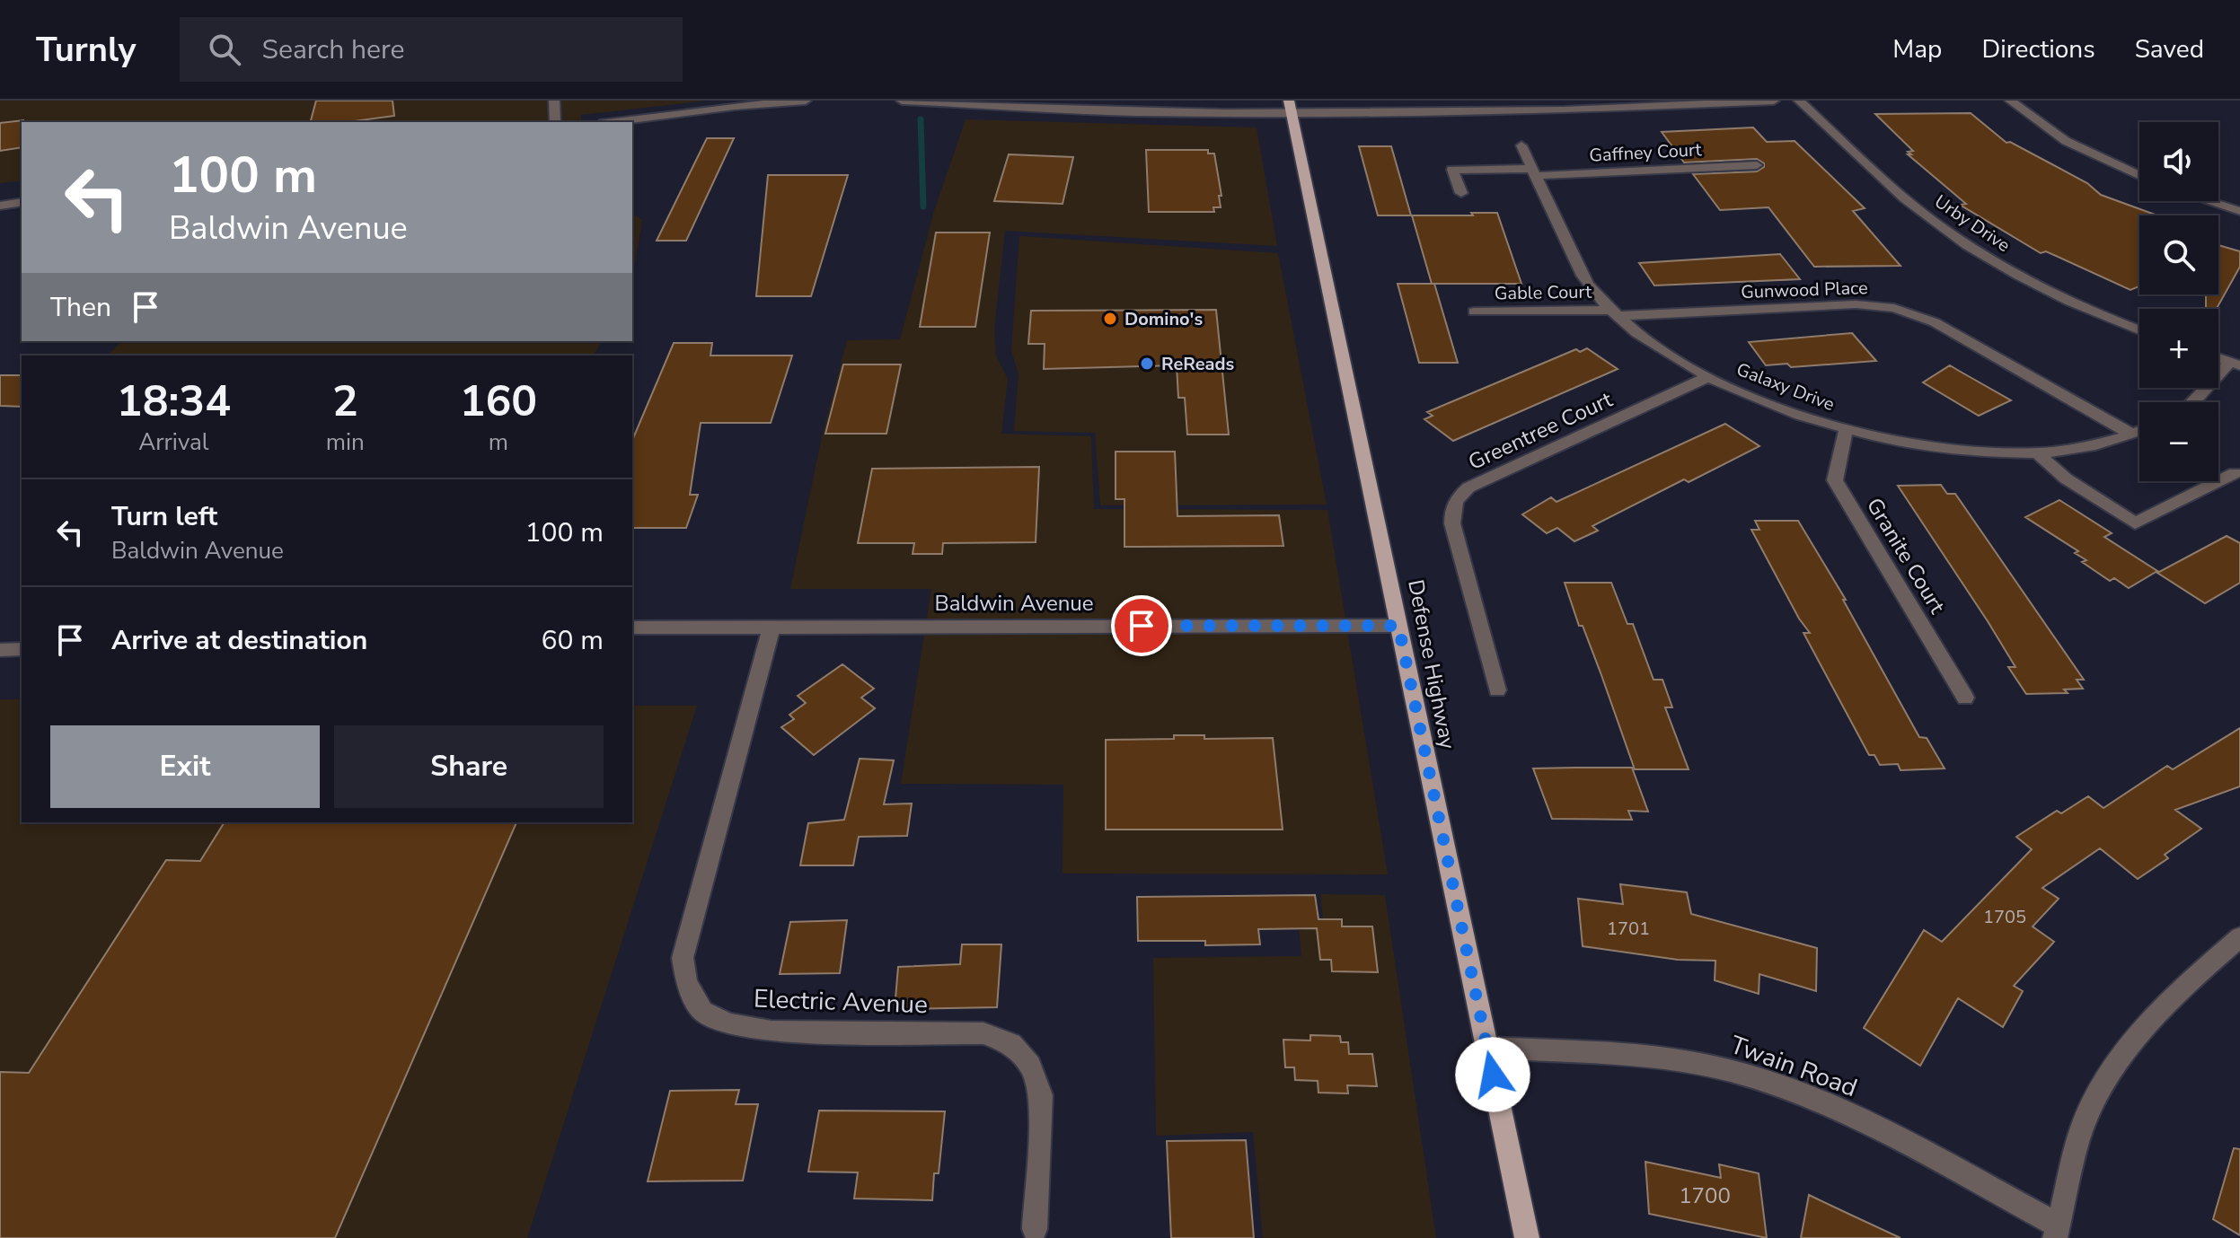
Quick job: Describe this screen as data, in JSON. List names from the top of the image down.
{
  "streets": {
    "main road": ["Defense Highway"],
    "street": [
      "Gaffney Court",
      "Urby Drive",
      "Gunwood Place",
      "Gable Court",
      "Galaxy Drive",
      "Greentree Court",
      "Granite Court",
      "Baldwin Avenue",
      "Electric Avenue",
      "Twain Road"
    ]
  },
  "crossings": [
    ["Gaffney Court", "Galaxy Drive"],
    ["Gunwood Place", "Gable Court"],
    ["Gunwood Place", "Galaxy Drive"],
    ["Gable Court", "Galaxy Drive"],
    ["Galaxy Drive", "Greentree Court"],
    ["Galaxy Drive", "Granite Court"],
    ["Baldwin Avenue", "Defense Highway"],
    ["Baldwin Avenue", "Electric Avenue"],
    ["Defense Highway", "Twain Road"]
  ],
  "places": ["Domino's", "ReReads"],
  "house_numbers": ["1705", "1701", "1700"],
  "page": {
    "header": "Turnly",
    "search": "Search here",
    "nav": ["Map", "Directions", "Saved"],
    "map_buttons": ["+", "−"],
    "turn": ["100 m", "Baldwin Avenue"],
    "then": "Then",
    "eta": [
      "18:34",
      "Arrival",
      "2",
      "min",
      "160",
      "m"
    ],
    "list": [
      {
        "name": "Turn left",
        "note": "Baldwin Avenue",
        "value": "100 m"
      },
      {
        "name": "Arrive at destination",
        "value": "60 m"
      }
    ],
    "buttons": ["Exit", "Share"]
  }
}
